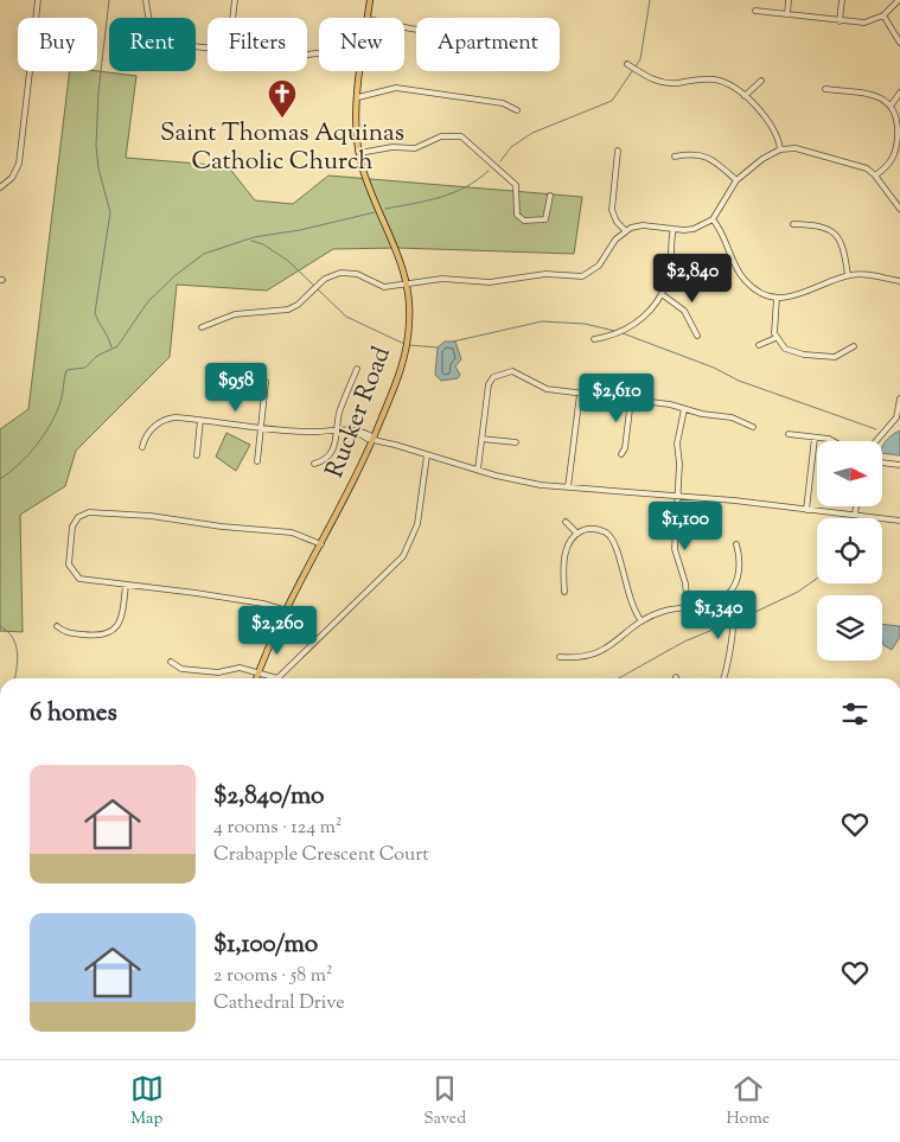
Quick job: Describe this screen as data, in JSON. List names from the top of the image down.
{
  "streets": {
    "main road": ["Rucker Road"]
  },
  "places": {
    "church": ["Saint Thomas Aquinas Catholic Church"]
  },
  "north": "right",
  "page": {
    "chip": [
      "Buy",
      "Rent",
      "Filters",
      "New",
      "Apartment"
    ],
    "price": [
      "$2,840",
      "$958",
      "$2,610",
      "$1,100",
      "$1,340",
      "$2,260"
    ],
    "heading": "6 homes",
    "list": [
      {
        "name": "$2,840/mo",
        "note": "4 rooms · 124 m² · Crabapple Crescent Court"
      },
      {
        "name": "$1,100/mo",
        "note": "2 rooms · 58 m² · Cathedral Drive"
      }
    ],
    "tabs": ["Map", "Saved", "Home"]
  }
}
